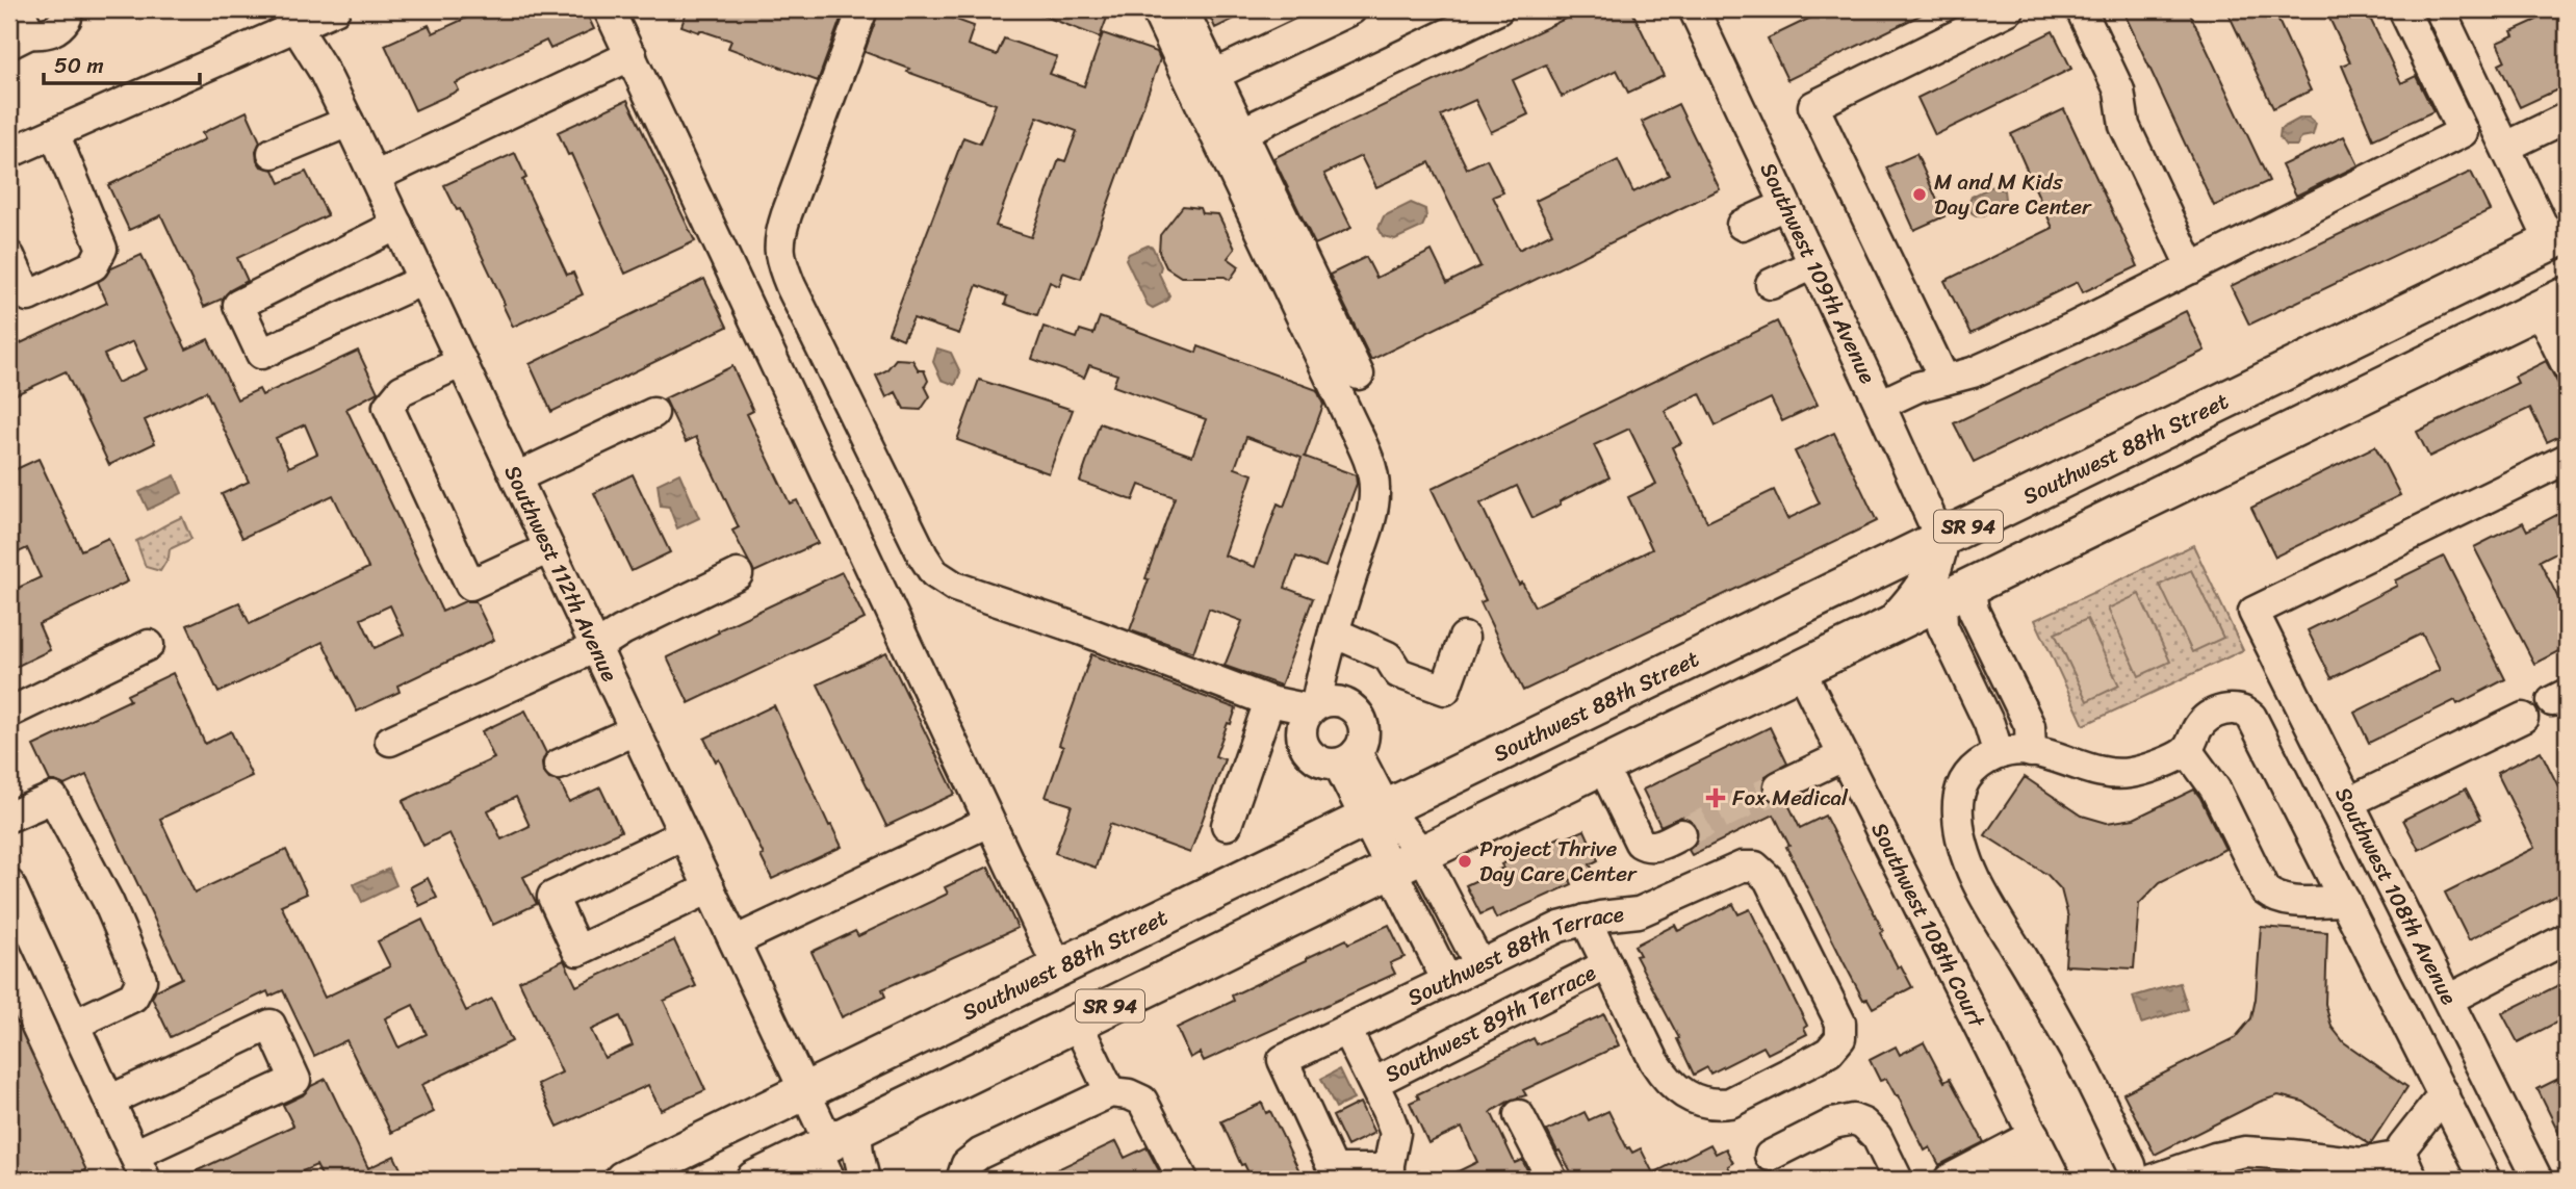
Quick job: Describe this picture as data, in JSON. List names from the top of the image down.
{
  "streets": {
    "main road": ["Southwest 88th Street", "SR 94"],
    "street": [
      "Southwest 109th Avenue",
      "Southwest 112th Avenue",
      "Southwest 108th Avenue",
      "Southwest 108th Court",
      "Southwest 88th Terrace",
      "Southwest 89th Terrace"
    ]
  },
  "crossings": [
    ["Southwest 109th Avenue", "Southwest 88th Street"],
    ["Southwest 88th Street", "Southwest 112th Avenue"],
    ["SR 94", "Southwest 112th Avenue"],
    ["SR 94", "Southwest 108th Court"],
    ["Southwest 88th Terrace", "Southwest 89th Terrace"]
  ],
  "places": {
    "other": ["M and M Kids Day Care Center", "Project Thrive Day Care Center"],
    "health": ["Fox Medical"]
  },
  "scale_bar": "50 m"
}
